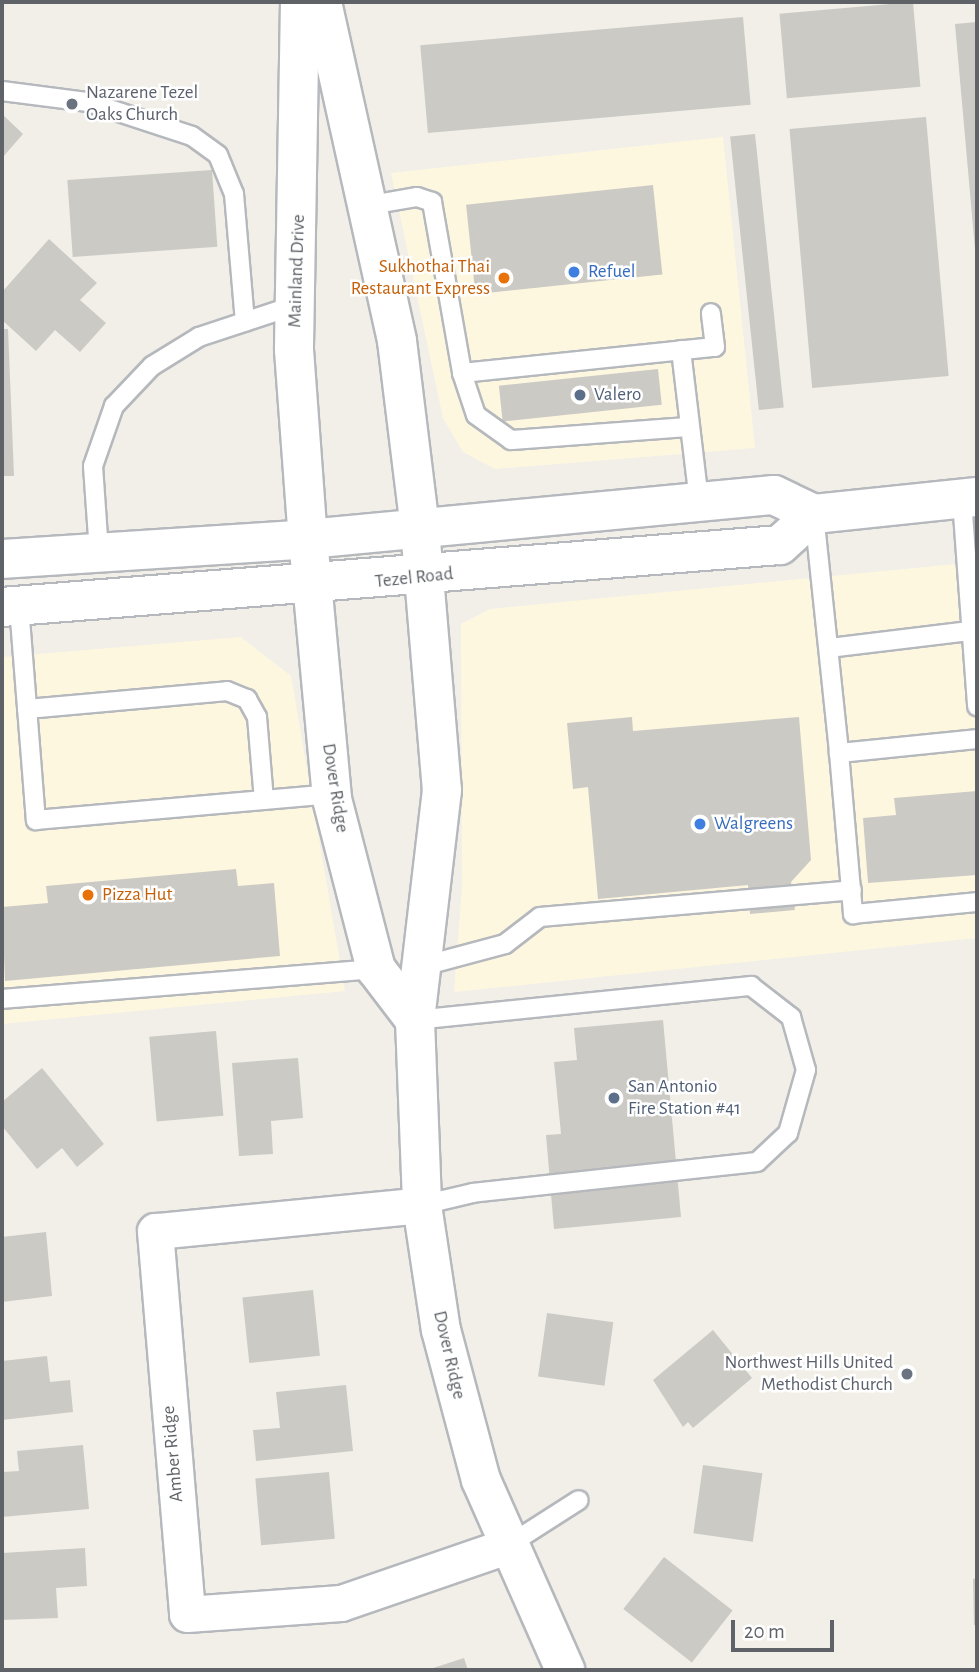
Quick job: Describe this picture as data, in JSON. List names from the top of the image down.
{
  "streets": {
    "main road": ["Mainland Drive", "Tezel Road", "Dover Ridge"],
    "street": ["Amber Ridge"]
  },
  "crossings": [
    ["Mainland Drive", "Dover Ridge"],
    ["Tezel Road", "Dover Ridge"],
    ["Dover Ridge", "Amber Ridge"]
  ],
  "places": [
    "Nazarene Tezel Oaks Church",
    "Refuel",
    "Sukhothai Thai Restaurant Express",
    "Valero",
    "Walgreens",
    "Pizza Hut",
    "San Antonio Fire Station #41",
    "Northwest Hills United Methodist Church"
  ],
  "scale_bar": "20 m"
}
